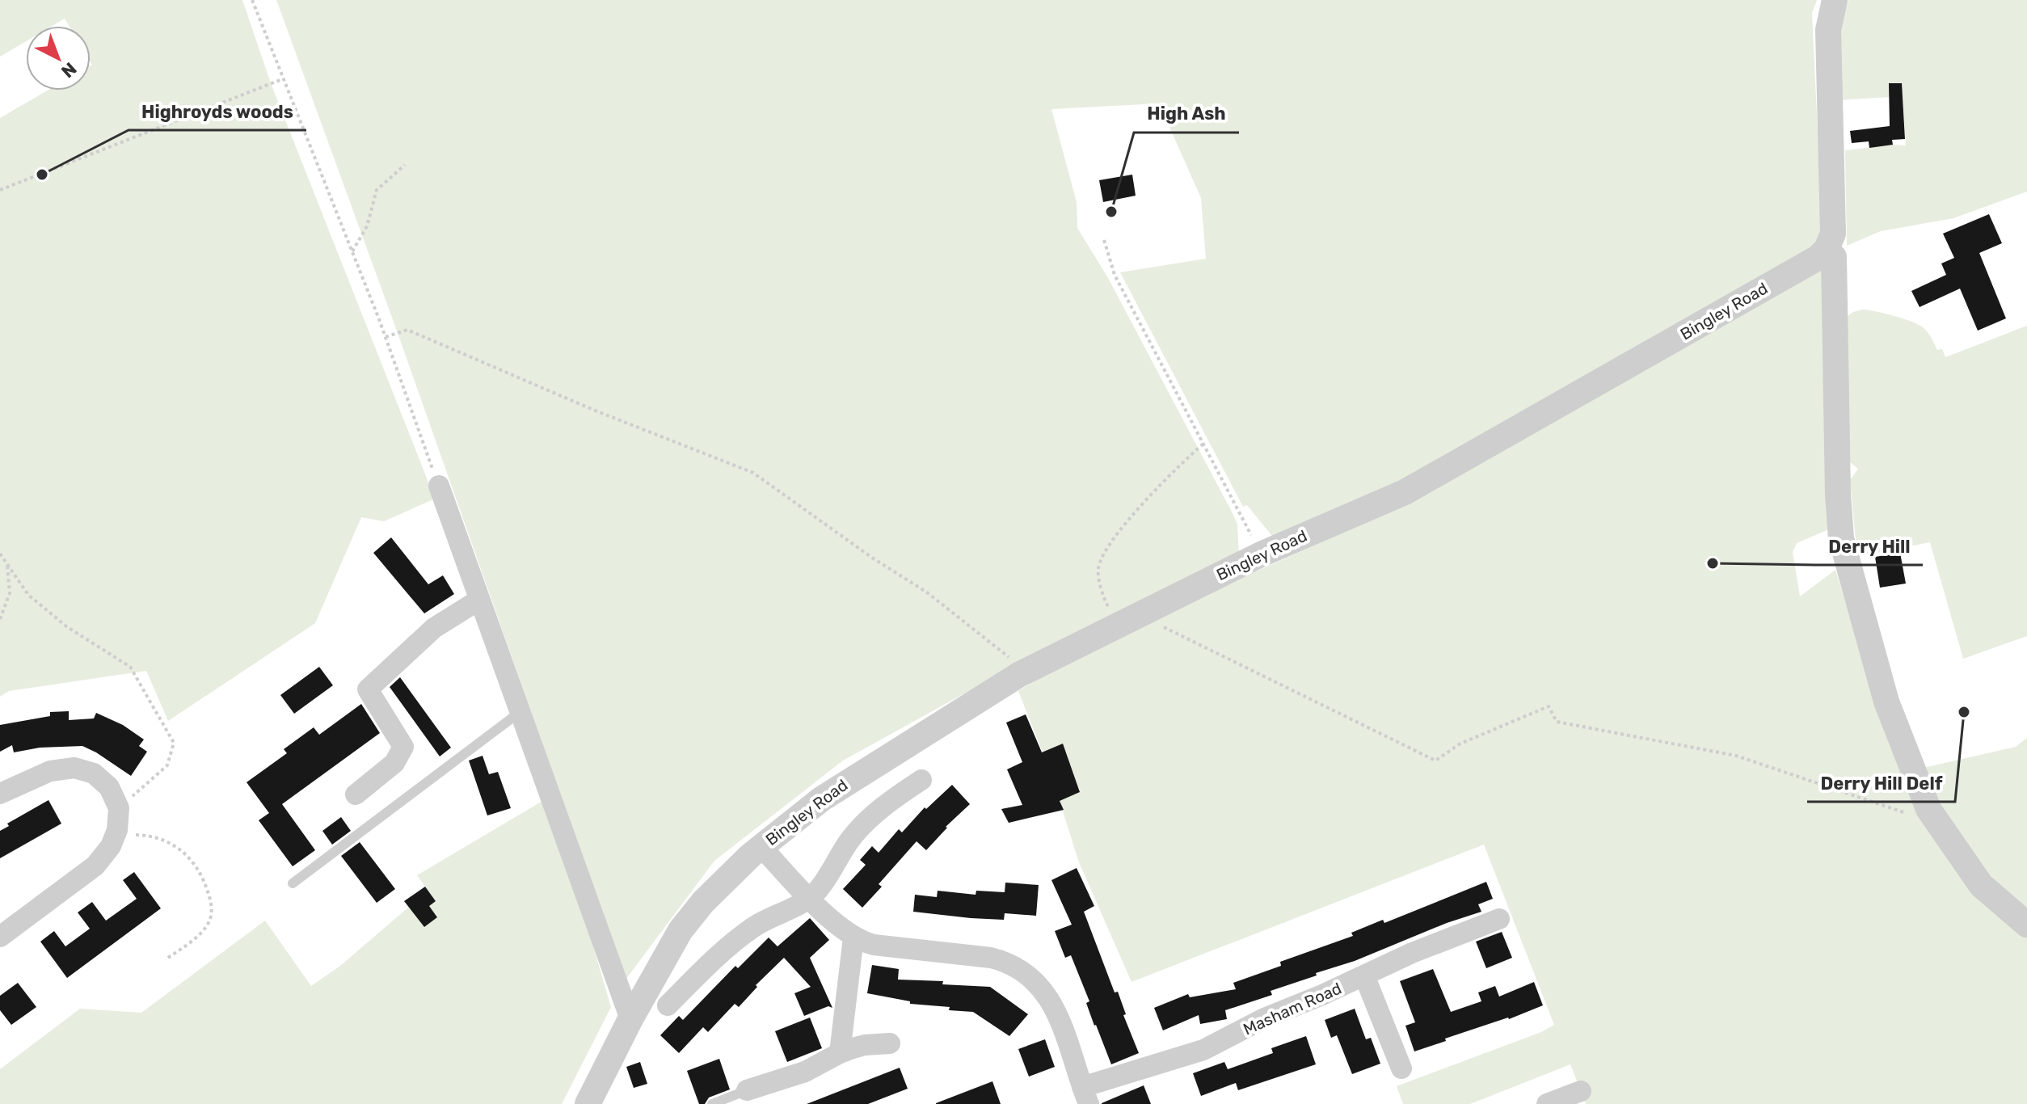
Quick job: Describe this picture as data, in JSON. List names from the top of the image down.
{
  "streets": {
    "street": ["Bingley Road", "Masham Road"]
  },
  "places": [
    "Highroyds woods",
    "High Ash",
    "Derry Hill",
    "Derry Hill Delf"
  ],
  "north": "bottom right"
}
